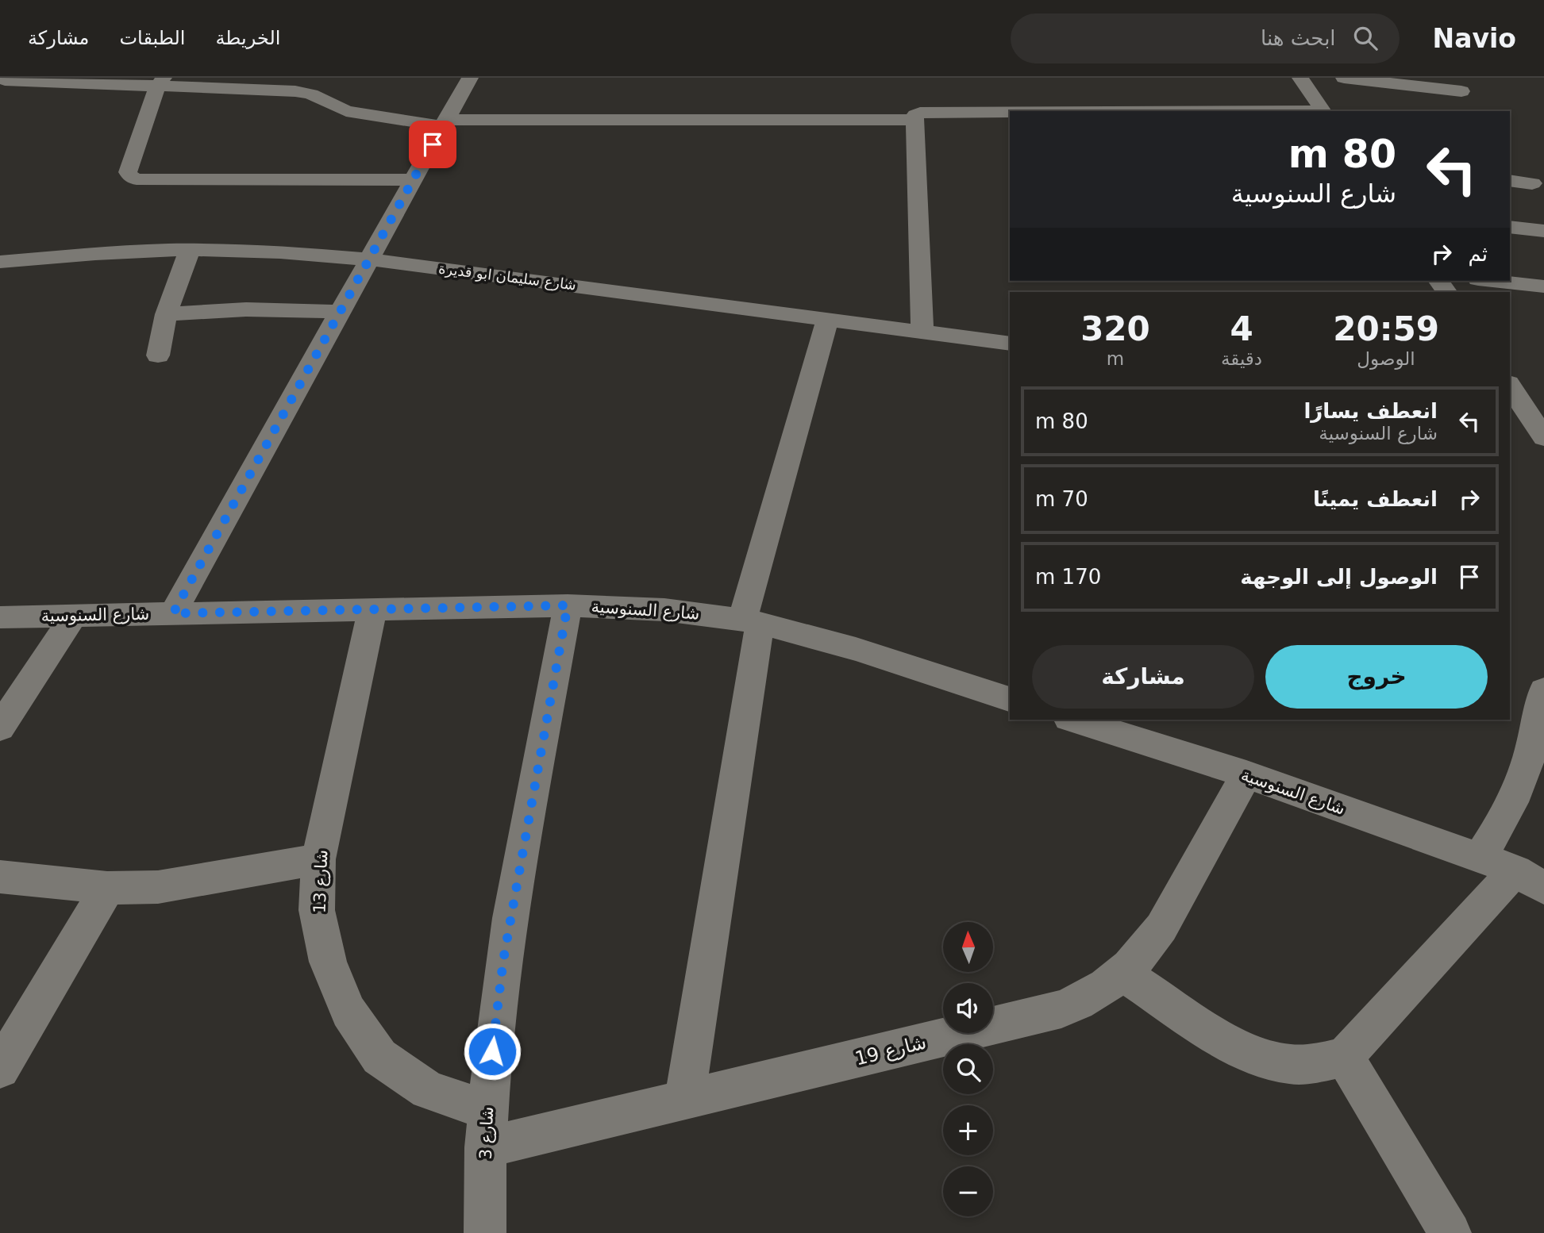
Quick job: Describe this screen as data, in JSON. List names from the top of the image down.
{
  "streets": {
    "street": [
      "شارع سليمان ابو قديرة",
      "شارع السنوسية",
      "شارع 13",
      "شارع 19",
      "شارع 3"
    ]
  },
  "crossings": [
    ["شارع السنوسية", "شارع 13"],
    ["شارع السنوسية", "شارع 19"],
    ["شارع السنوسية", "شارع 3"],
    ["شارع 13", "شارع 3"],
    ["شارع 19", "شارع 3"]
  ],
  "north": "top",
  "page": {
    "header": "Navio",
    "search": "ابحث هنا",
    "nav": ["الخريطة", "الطبقات", "مشاركة"],
    "turn": ["80 m", "شارع السنوسية"],
    "then": "ثم",
    "eta": [
      "20:59",
      "الوصول",
      "4",
      "دقيقة",
      "320",
      "m"
    ],
    "list": [
      {
        "name": "انعطف يسارًا",
        "note": "شارع السنوسية",
        "value": "80 m"
      },
      {
        "name": "انعطف يمينًا",
        "value": "70 m"
      },
      {
        "name": "الوصول إلى الوجهة",
        "value": "170 m"
      }
    ],
    "buttons": ["خروج", "مشاركة"],
    "map_buttons": ["+", "−"]
  }
}
